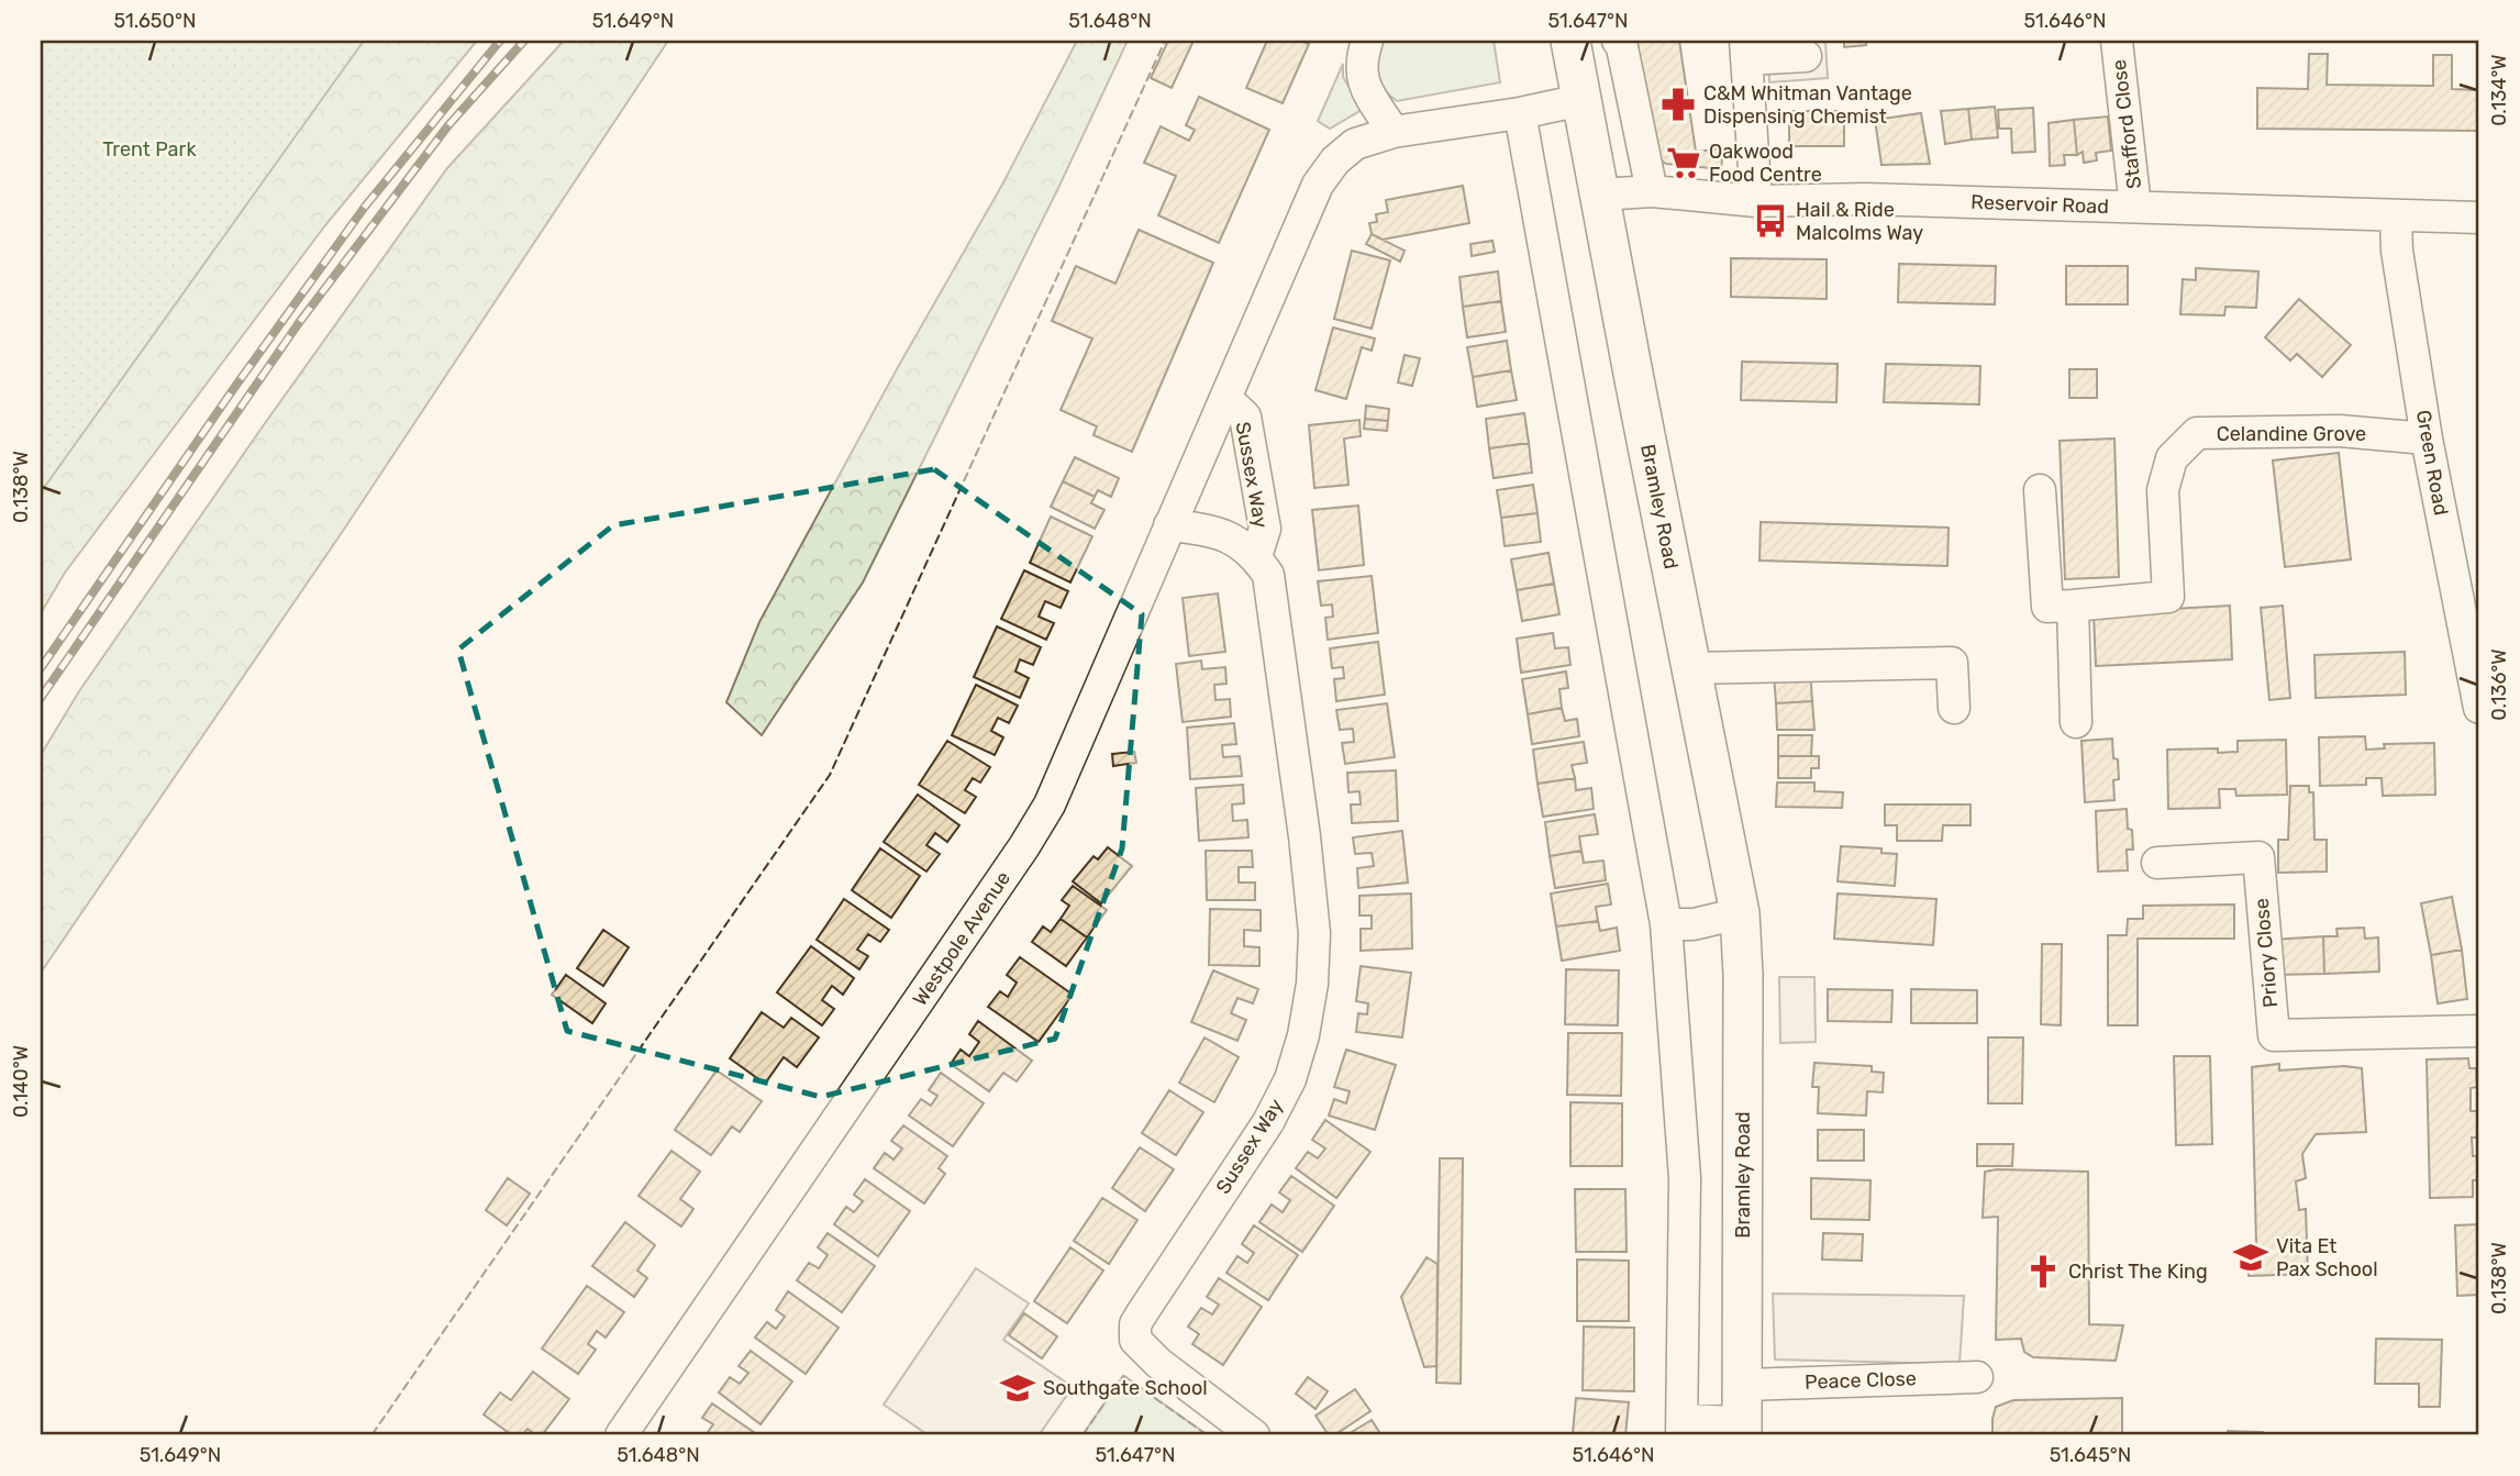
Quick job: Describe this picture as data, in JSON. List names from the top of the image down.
{
  "streets": {
    "main road": ["Bramley Road"],
    "street": [
      "Stafford Close",
      "Reservoir Road",
      "Celandine Grove",
      "Green Road",
      "Sussex Way",
      "Westpole Avenue",
      "Priory Close",
      "Peace Close"
    ]
  },
  "crossings": [
    ["Stafford Close", "Reservoir Road"],
    ["Reservoir Road", "Green Road"],
    ["Reservoir Road", "Bramley Road"],
    ["Celandine Grove", "Green Road"],
    ["Sussex Way", "Westpole Avenue"],
    ["Bramley Road", "Peace Close"]
  ],
  "parks": ["Trent Park"],
  "places": {
    "pharmacy": ["C&M Whitman Vantage Dispensing Chemist"],
    "supermarket": ["Oakwood Food Centre"],
    "bus stop": ["Hail & Ride Malcolms Way"],
    "school or university": ["Vita Et Pax School", "Southgate School"],
    "church": ["Christ The King"]
  },
  "coordinates": [
    "51.650°N",
    "51.649°N",
    "51.648°N",
    "51.647°N",
    "51.646°N",
    "0.134°W",
    "0.138°W",
    "0.136°W",
    "0.140°W",
    "51.645°N"
  ]
}
